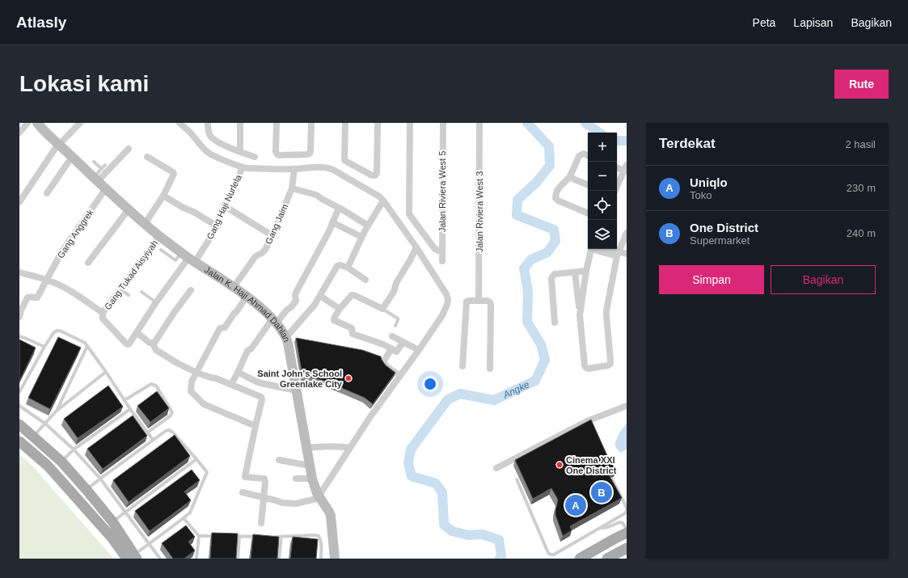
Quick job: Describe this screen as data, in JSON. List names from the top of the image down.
{
  "streets": {
    "main road": ["Jalan K. Haji Ahmad Dahlan"],
    "street": [
      "Jalan Riviera West 5",
      "Gang Haji Nurlela",
      "Jalan Riviera West 3",
      "Gang Jaim",
      "Gang Anggrek",
      "Gang Tukad Aisyiyah"
    ]
  },
  "crossings": [
    ["Gang Haji Nurlela", "Gang Tukad Aisyiyah"],
    ["Gang Haji Nurlela", "Jalan K. Haji Ahmad Dahlan"],
    ["Gang Jaim", "Jalan K. Haji Ahmad Dahlan"],
    ["Gang Anggrek", "Jalan K. Haji Ahmad Dahlan"],
    ["Gang Tukad Aisyiyah", "Jalan K. Haji Ahmad Dahlan"]
  ],
  "water": ["Angke"],
  "places": ["Saint John's School Greenlake City", "Cinema XXI One District"],
  "page": {
    "header": "Atlasly",
    "nav": ["Peta", "Lapisan", "Bagikan"],
    "buttons": [
      "Rute",
      ["Simpan", "Bagikan"]
    ],
    "title": "Lokasi kami",
    "heading": ["Terdekat", "2 hasil"],
    "map_buttons": ["+", "−"],
    "list": [
      {
        "mark": "A",
        "name": "Uniqlo",
        "note": "Toko",
        "value": "230 m"
      },
      {
        "mark": "B",
        "name": "One District",
        "note": "Supermarket",
        "value": "240 m"
      }
    ],
    "pins": ["B", "A"]
  }
}
